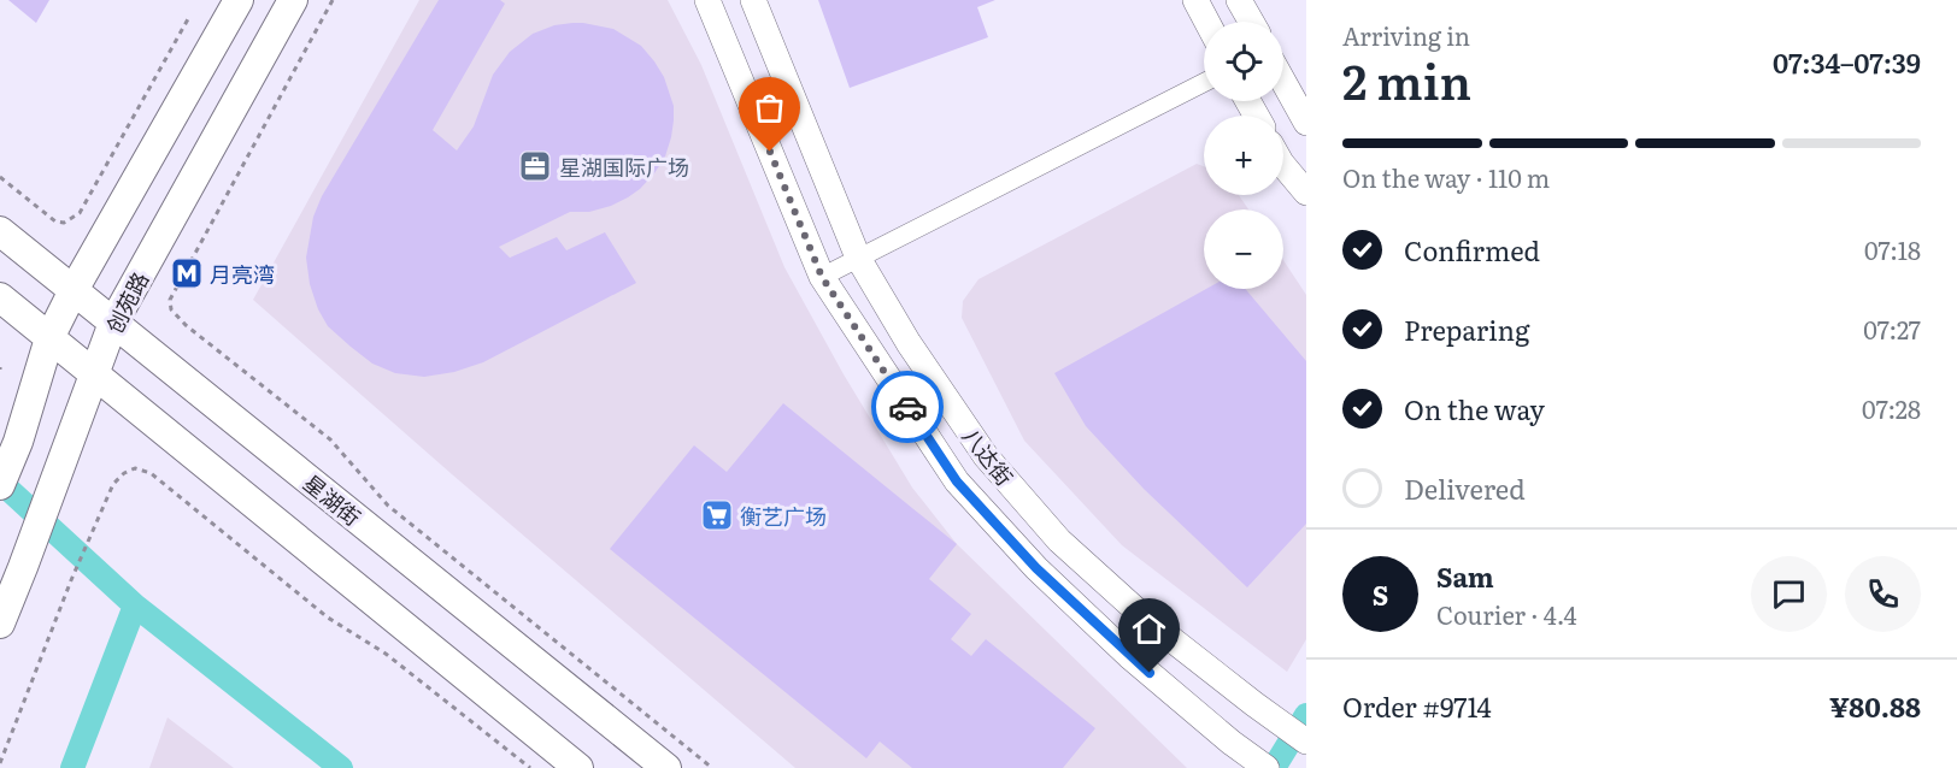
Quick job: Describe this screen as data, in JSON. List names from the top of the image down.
{
  "streets": {
    "main road": ["创苑路", "星湖街"],
    "street": ["八达街"]
  },
  "crossings": [
    ["创苑路", "星湖街"]
  ],
  "places": {
    "office": ["星湖国际广场"],
    "metro station": ["月亮湾"],
    "supermarket": ["衡艺广场"]
  },
  "page": {
    "heading": ["2 min", "Arriving in", "07:34–07:39"],
    "panel": [
      "Sam",
      "Courier · 4.4",
      "Order #9714",
      "¥80.88"
    ],
    "map_buttons": ["+", "−"],
    "bar": "On the way · 110 m",
    "list": [
      ["Confirmed", "07:18"],
      ["Preparing", "07:27"],
      ["On the way", "07:28"],
      "Delivered"
    ],
    "round": "S"
  }
}
